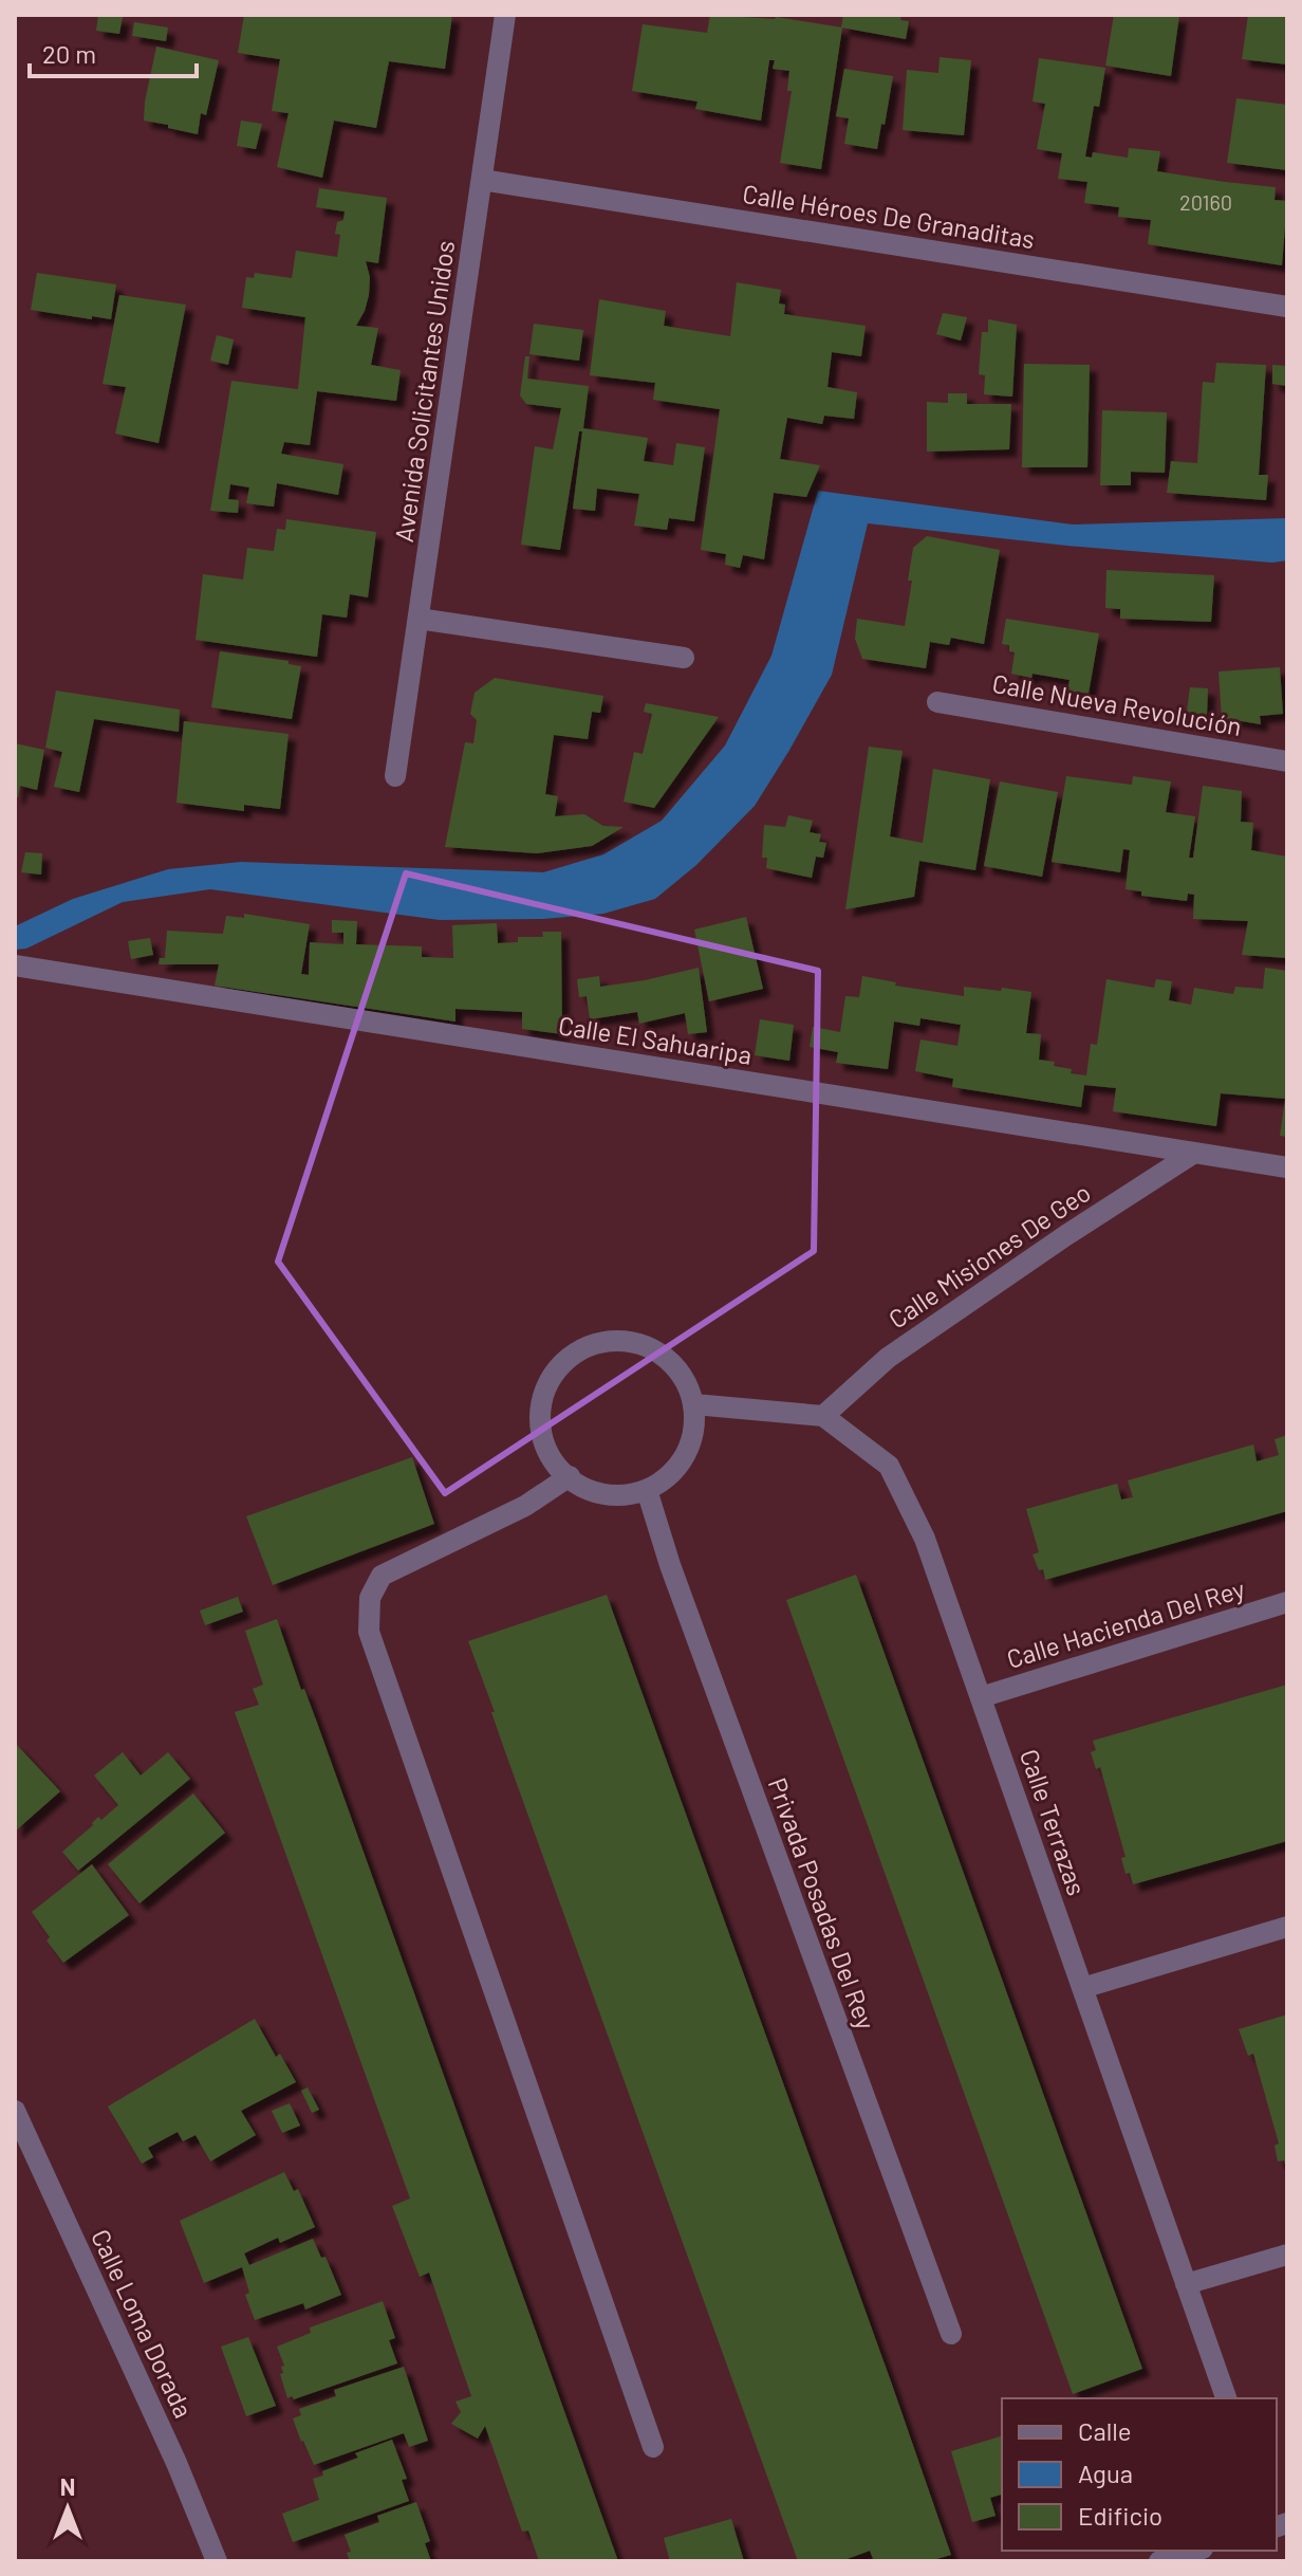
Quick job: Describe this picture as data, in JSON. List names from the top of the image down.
{
  "streets": {
    "street": [
      "Calle Héroes De Granaditas",
      "Avenida Solicitantes Unidos",
      "Calle Nueva Revolución",
      "Calle El Sahuaripa",
      "Calle Misiones De Geo",
      "Calle Hacienda Del Rey",
      "Calle Terrazas",
      "Privada Posadas Del Rey",
      "Calle Loma Dorada"
    ]
  },
  "crossings": [
    ["Calle Héroes De Granaditas", "Avenida Solicitantes Unidos"],
    ["Calle El Sahuaripa", "Calle Misiones De Geo"],
    ["Calle Misiones De Geo", "Calle Terrazas"],
    ["Calle Hacienda Del Rey", "Calle Terrazas"]
  ],
  "house_numbers": ["20160"],
  "legend": ["Calle", "Agua", "Edificio"],
  "scale_bar": "20 m",
  "north": "top"
}
